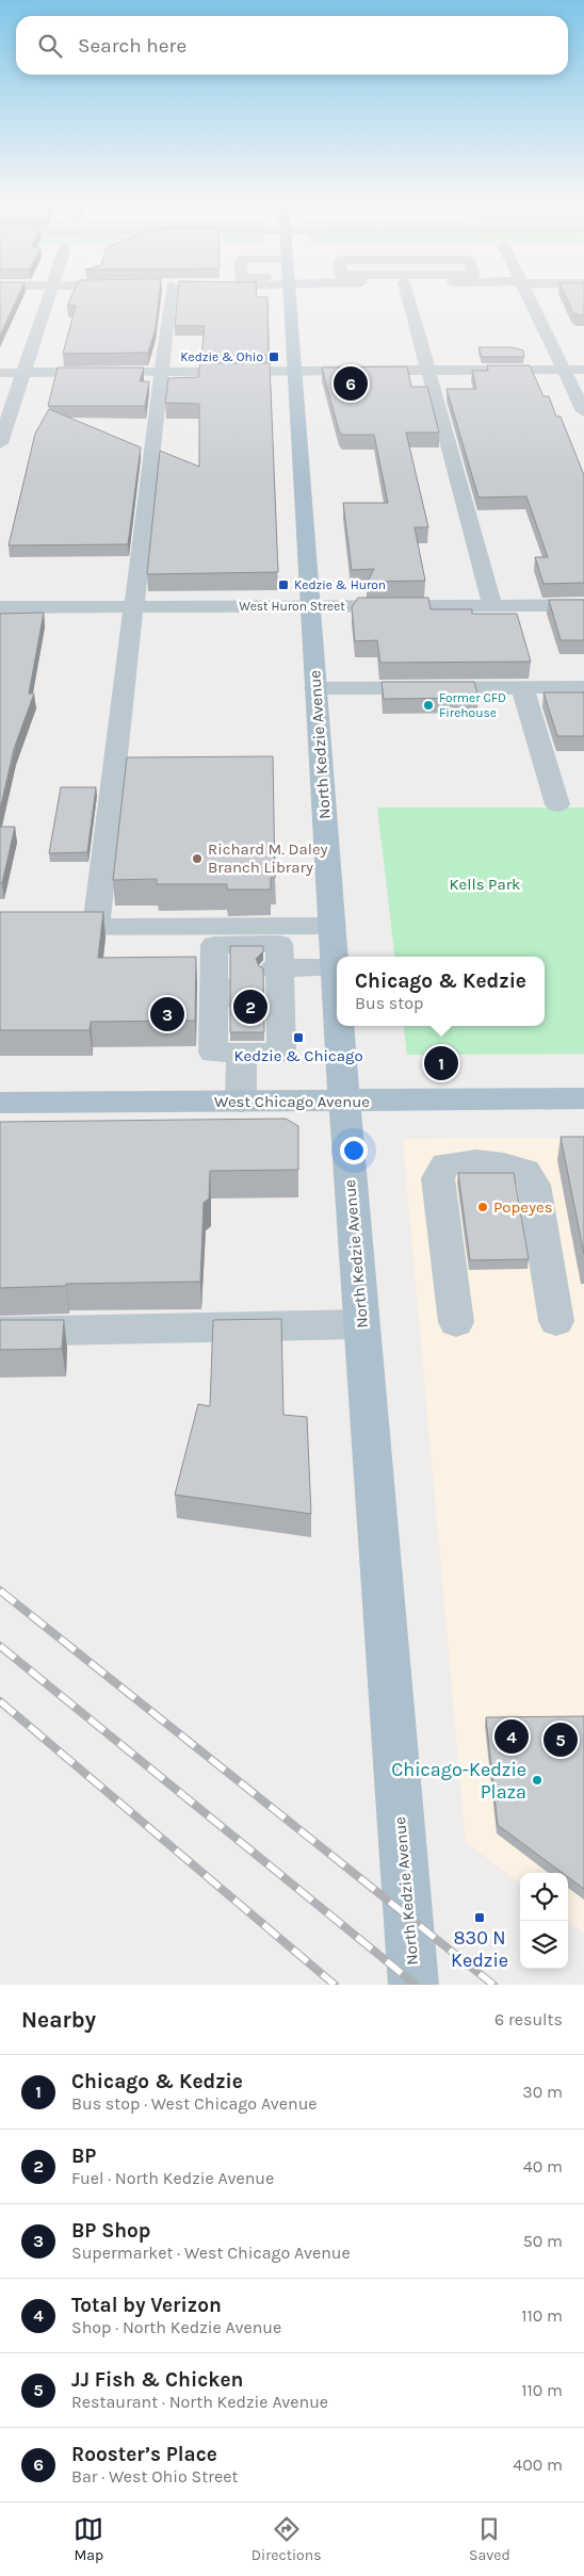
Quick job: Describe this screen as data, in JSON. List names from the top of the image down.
{
  "streets": {
    "main road": ["North Kedzie Avenue", "West Chicago Avenue"],
    "street": ["West Huron Street"]
  },
  "crossings": [
    ["West Huron Street", "North Kedzie Avenue"],
    ["North Kedzie Avenue", "West Chicago Avenue"]
  ],
  "parks": ["Kells Park"],
  "places": {
    "transit": [
      "Kedzie & Ohio",
      "Kedzie & Huron",
      "Kedzie & Chicago",
      "830 N Kedzie"
    ],
    "other": [
      "Former CFD Firehouse",
      "Richard M. Daley Branch Library",
      "Popeyes",
      "Chicago-Kedzie Plaza"
    ]
  },
  "page": {
    "search": "Search here",
    "pins": [
      "6",
      "2",
      "3",
      "1",
      "4",
      "5"
    ],
    "popup": ["Chicago & Kedzie", "Bus stop"],
    "heading": ["Nearby", "6 results"],
    "list": [
      {
        "mark": "1",
        "name": "Chicago & Kedzie",
        "note": "Bus stop · West Chicago Avenue",
        "value": "30 m"
      },
      {
        "mark": "2",
        "name": "BP",
        "note": "Fuel · North Kedzie Avenue",
        "value": "40 m"
      },
      {
        "mark": "3",
        "name": "BP Shop",
        "note": "Supermarket · West Chicago Avenue",
        "value": "50 m"
      },
      {
        "mark": "4",
        "name": "Total by Verizon",
        "note": "Shop · North Kedzie Avenue",
        "value": "110 m"
      },
      {
        "mark": "5",
        "name": "JJ Fish & Chicken",
        "note": "Restaurant · North Kedzie Avenue",
        "value": "110 m"
      },
      {
        "mark": "6",
        "name": "Rooster’s Place",
        "note": "Bar · West Ohio Street",
        "value": "400 m"
      }
    ],
    "nav": ["Map", "Directions", "Saved"]
  }
}
